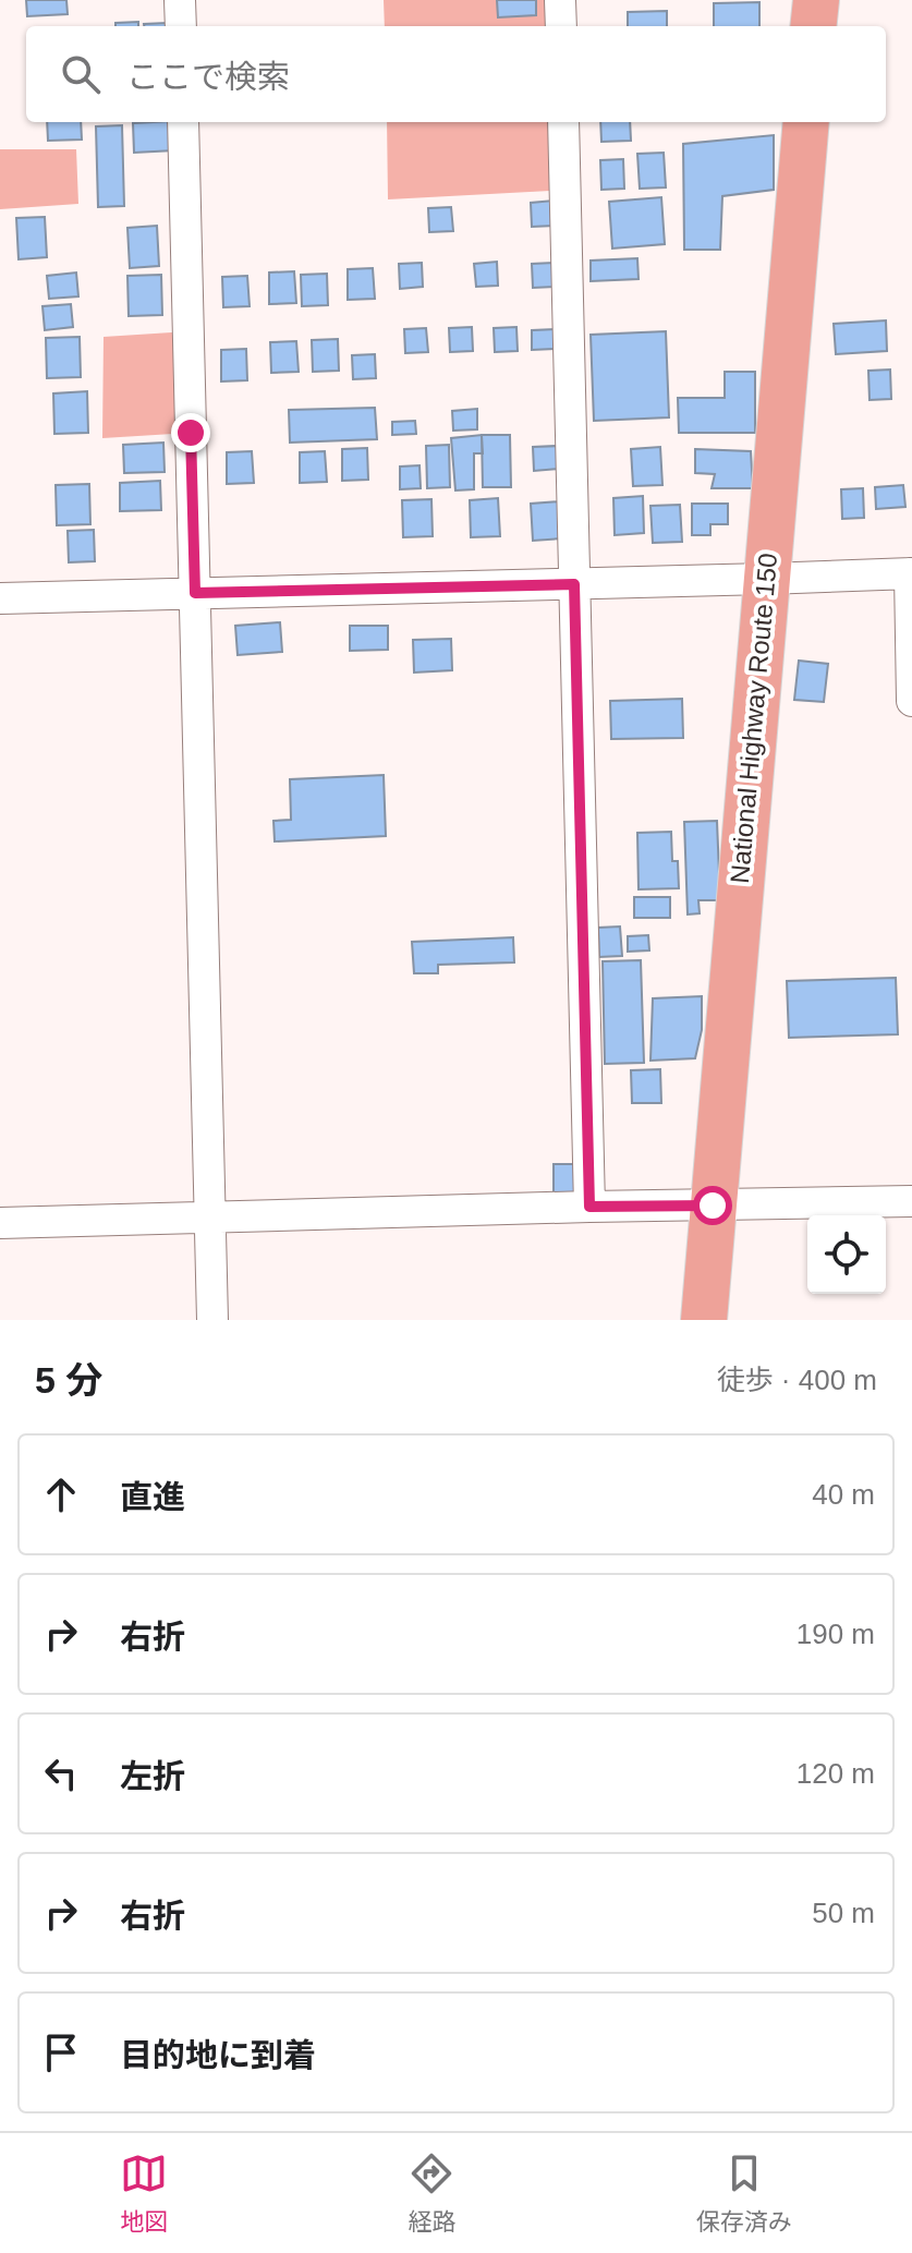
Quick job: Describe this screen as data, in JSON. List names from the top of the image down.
{
  "streets": {
    "highway": ["National Highway Route 150"]
  },
  "page": {
    "search": "ここで検索",
    "heading": ["5 分", "徒歩 · 400 m"],
    "list": [
      ["直進", "40 m"],
      ["右折", "190 m"],
      ["左折", "120 m"],
      ["右折", "50 m"],
      "目的地に到着"
    ],
    "nav": ["地図", "経路", "保存済み"]
  }
}
